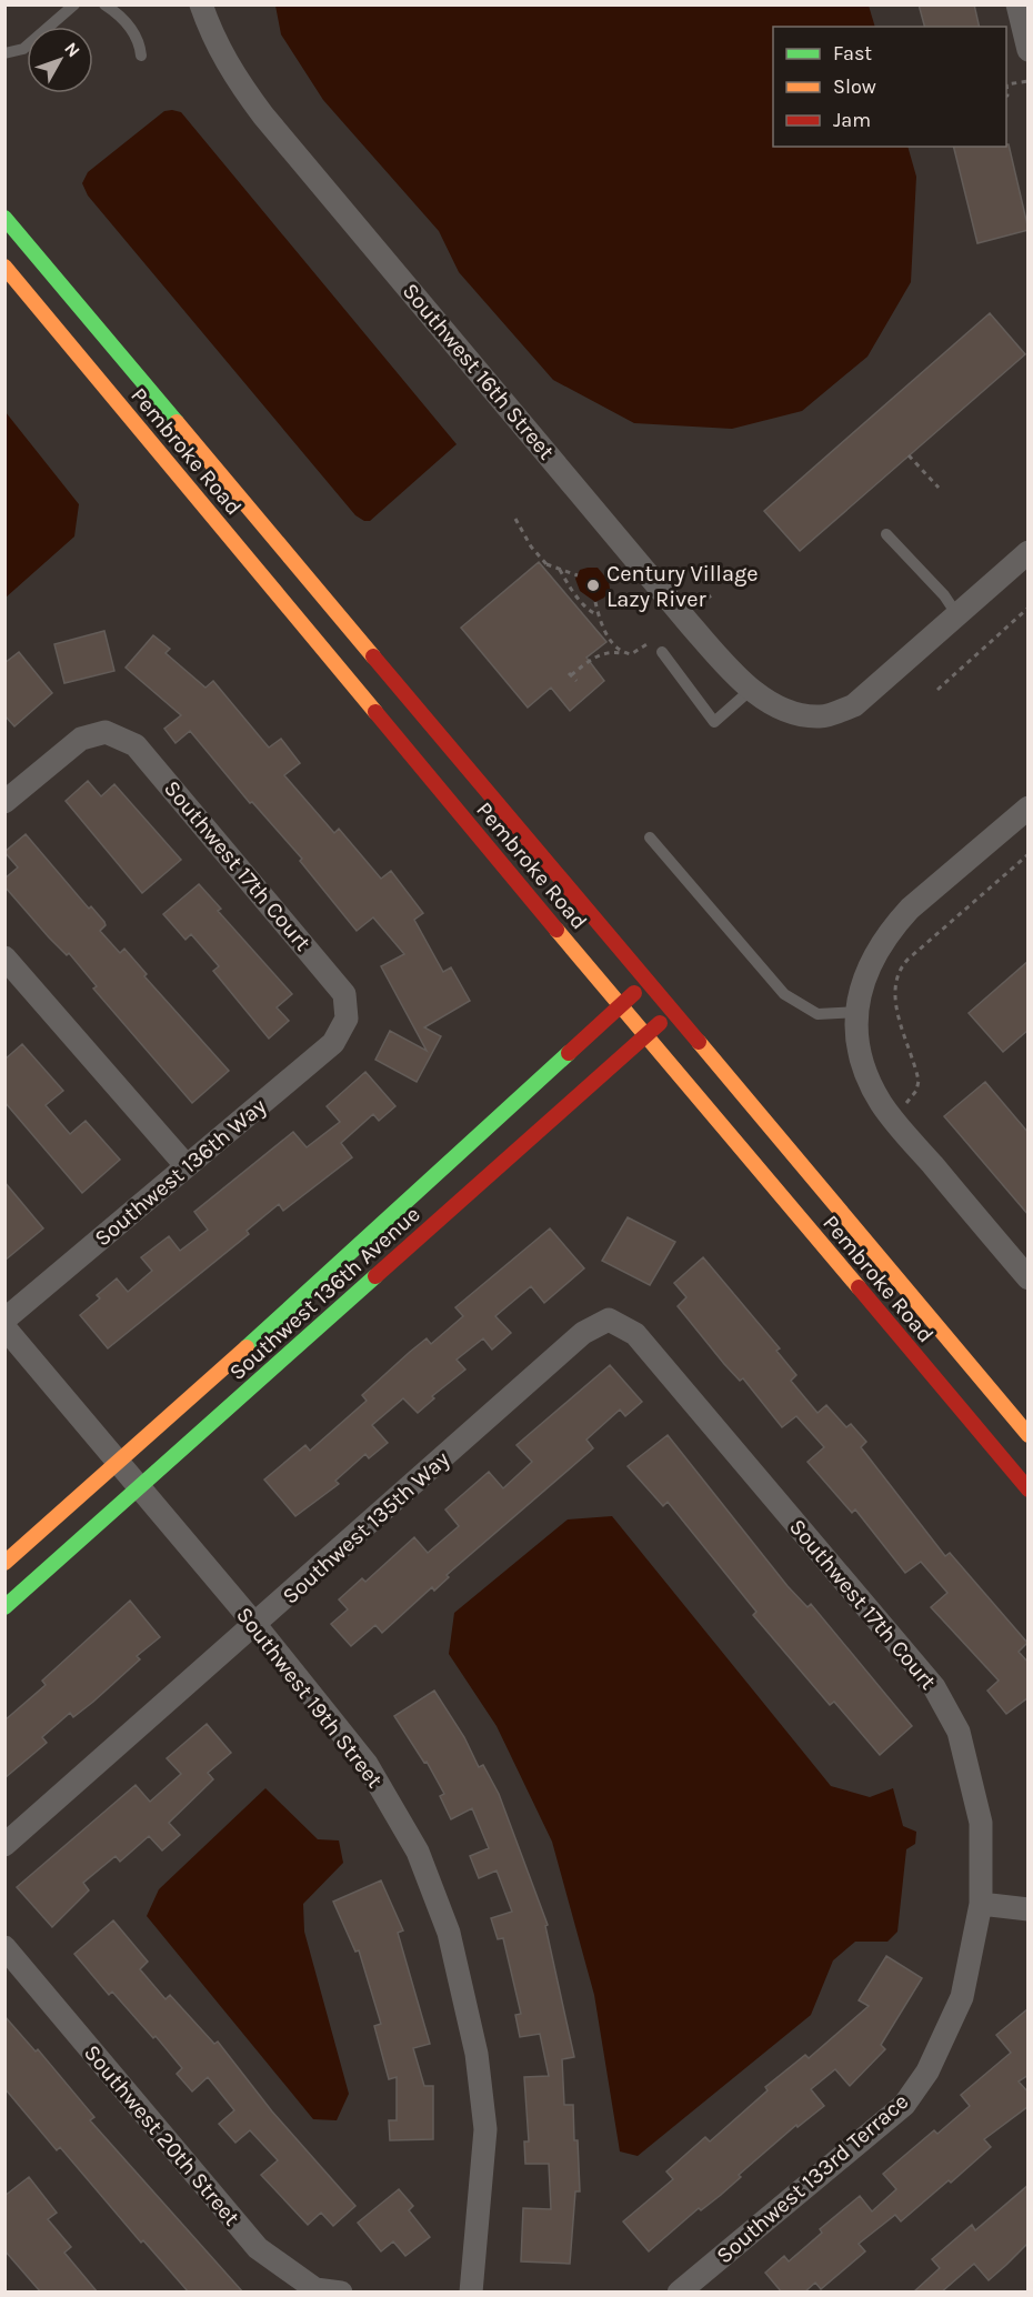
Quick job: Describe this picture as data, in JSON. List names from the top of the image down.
{
  "streets": {
    "main road": ["Pembroke Road", "Southwest 136th Avenue"],
    "street": [
      "Southwest 16th Street",
      "Southwest 17th Court",
      "Southwest 136th Way",
      "Southwest 135th Way",
      "Southwest 19th Street",
      "Southwest 20th Street",
      "Southwest 133rd Terrace"
    ]
  },
  "crossings": [
    ["Pembroke Road", "Southwest 136th Avenue"],
    ["Southwest 17th Court", "Southwest 136th Way"],
    ["Southwest 17th Court", "Southwest 135th Way"],
    ["Southwest 17th Court", "Southwest 133rd Terrace"],
    ["Southwest 136th Avenue", "Southwest 19th Street"],
    ["Southwest 135th Way", "Southwest 19th Street"]
  ],
  "places": ["Century Village Lazy River"],
  "legend": ["Fast", "Slow", "Jam"],
  "north": "top right"
}
